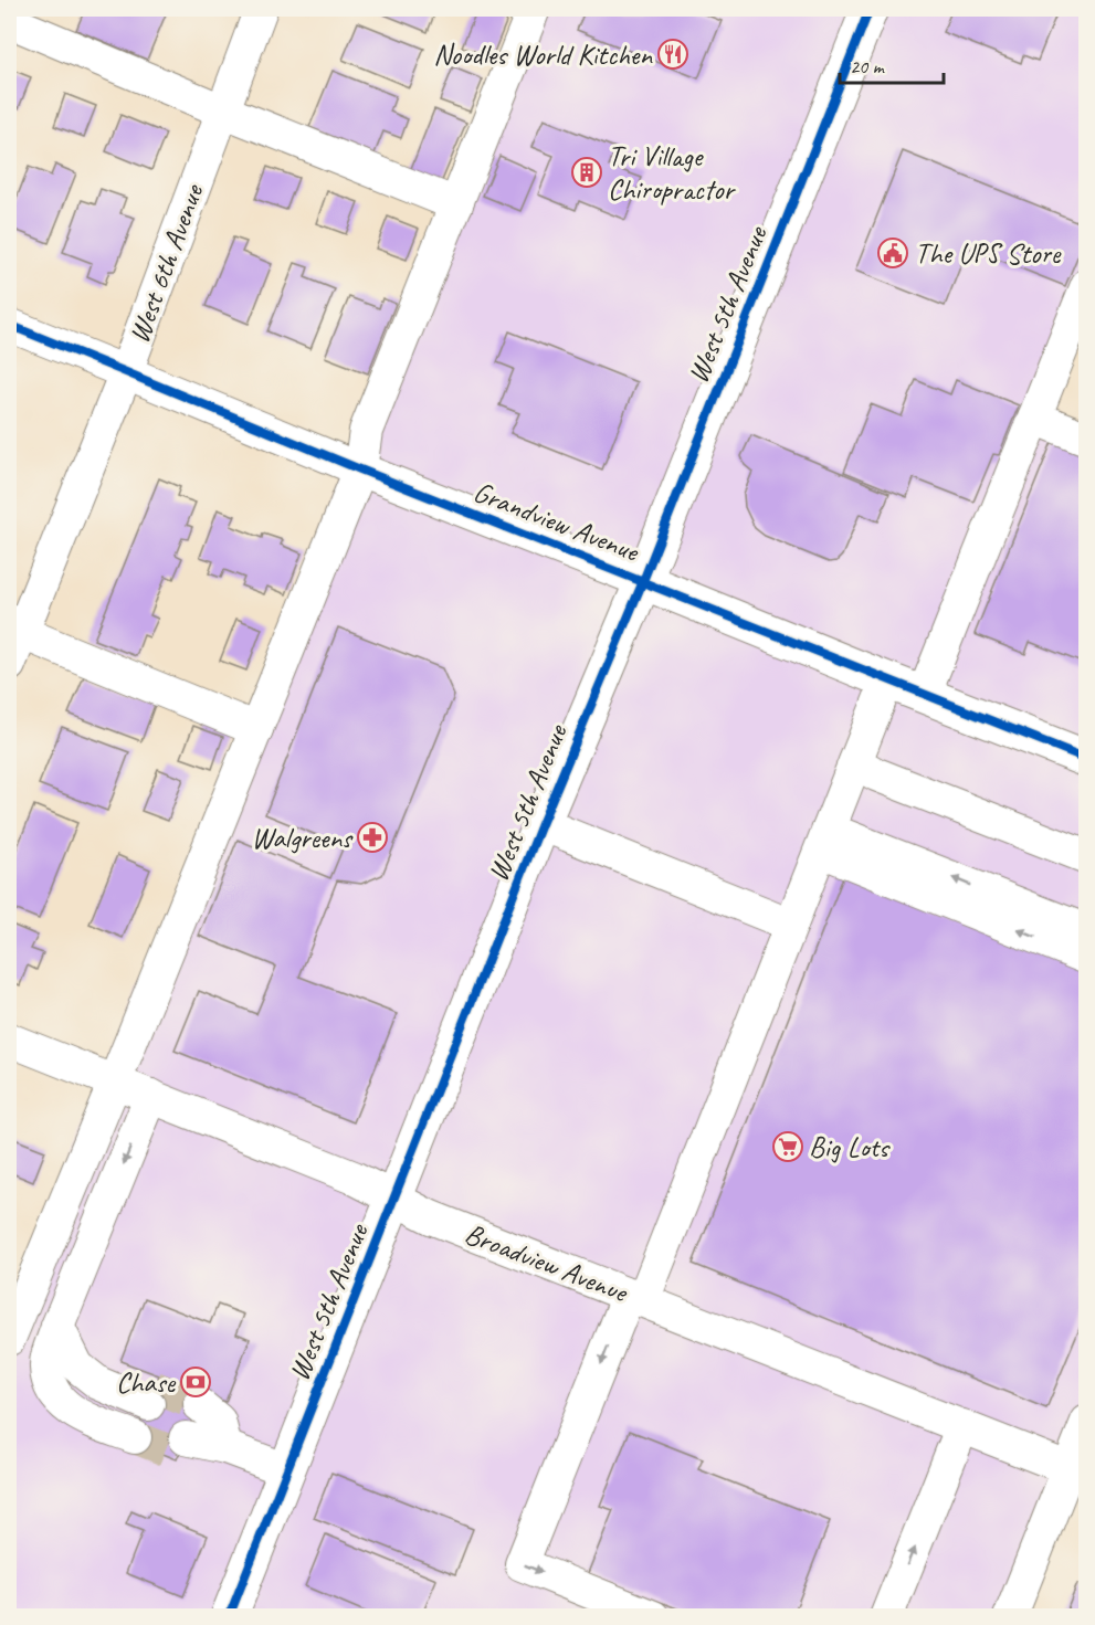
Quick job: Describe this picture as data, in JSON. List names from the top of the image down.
{
  "streets": {
    "main road": ["West 5th Avenue", "Grandview Avenue"],
    "street": ["West 6th Avenue", "Broadview Avenue"]
  },
  "crossings": [
    ["West 6th Avenue", "Grandview Avenue"],
    ["West 5th Avenue", "Grandview Avenue"],
    ["West 5th Avenue", "Broadview Avenue"]
  ],
  "places": {
    "restaurant": ["Noodles World Kitchen"],
    "building": ["Tri Village Chiropractor"],
    "public building": ["The UPS Store"],
    "pharmacy": ["Walgreens"],
    "supermarket": ["Big Lots"],
    "bank": ["Chase"]
  },
  "scale_bar": "20 m"
}
